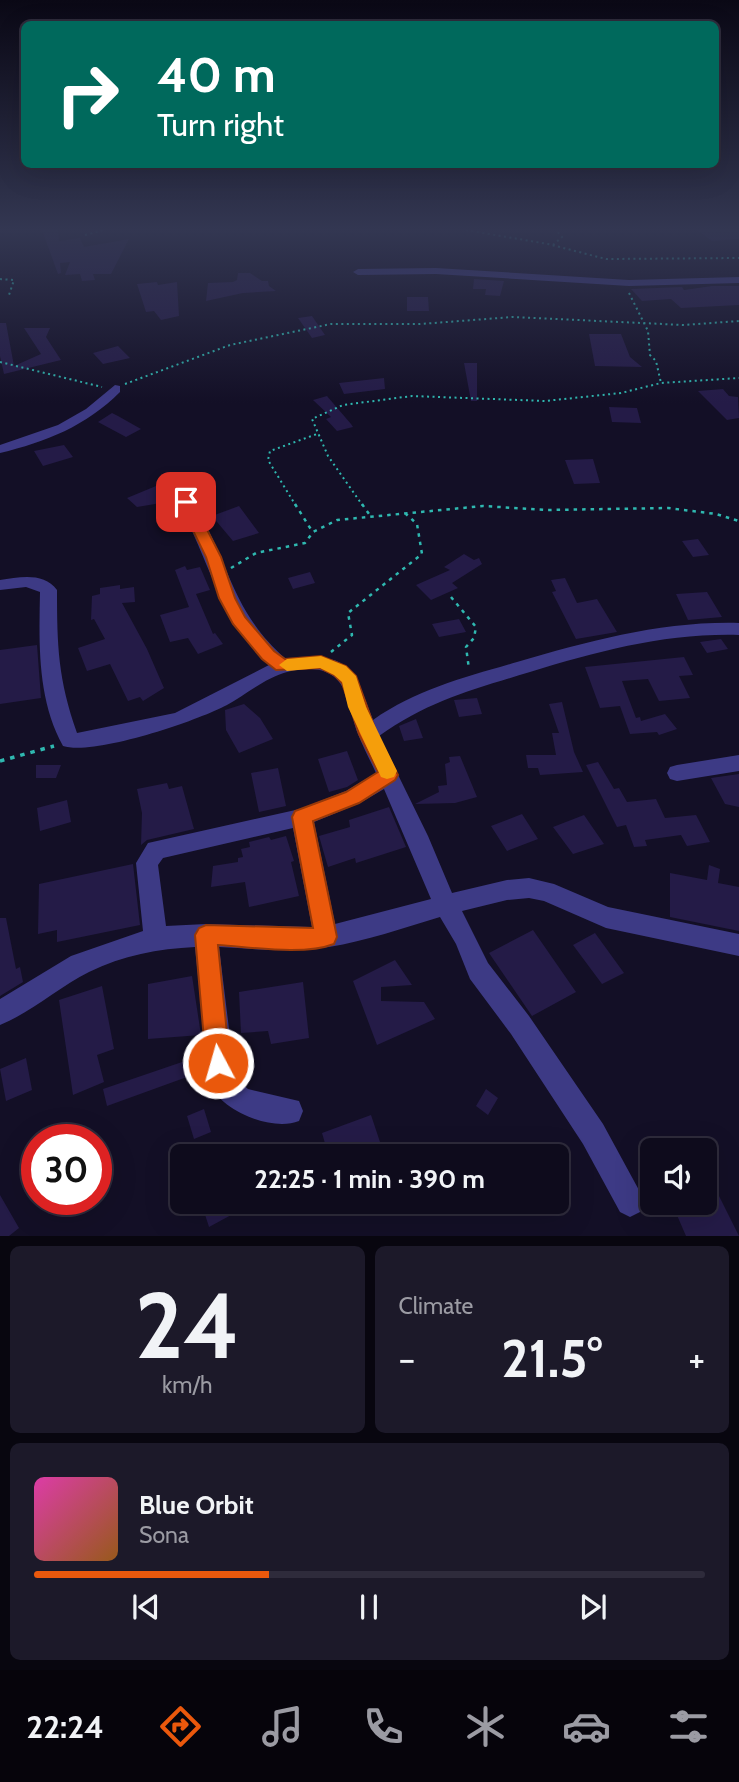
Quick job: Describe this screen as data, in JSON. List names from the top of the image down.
{
  "page": {
    "turn": ["40 m", "Turn right"],
    "limit": "30",
    "trip": "22:25 · 1 min · 390 m",
    "tile": [
      ["24", "km/h"],
      "Climate"
    ],
    "heat": ["−", "21.5°", "+"],
    "song": ["Blue Orbit", "Sona"],
    "tabs": "22:24"
  }
}
